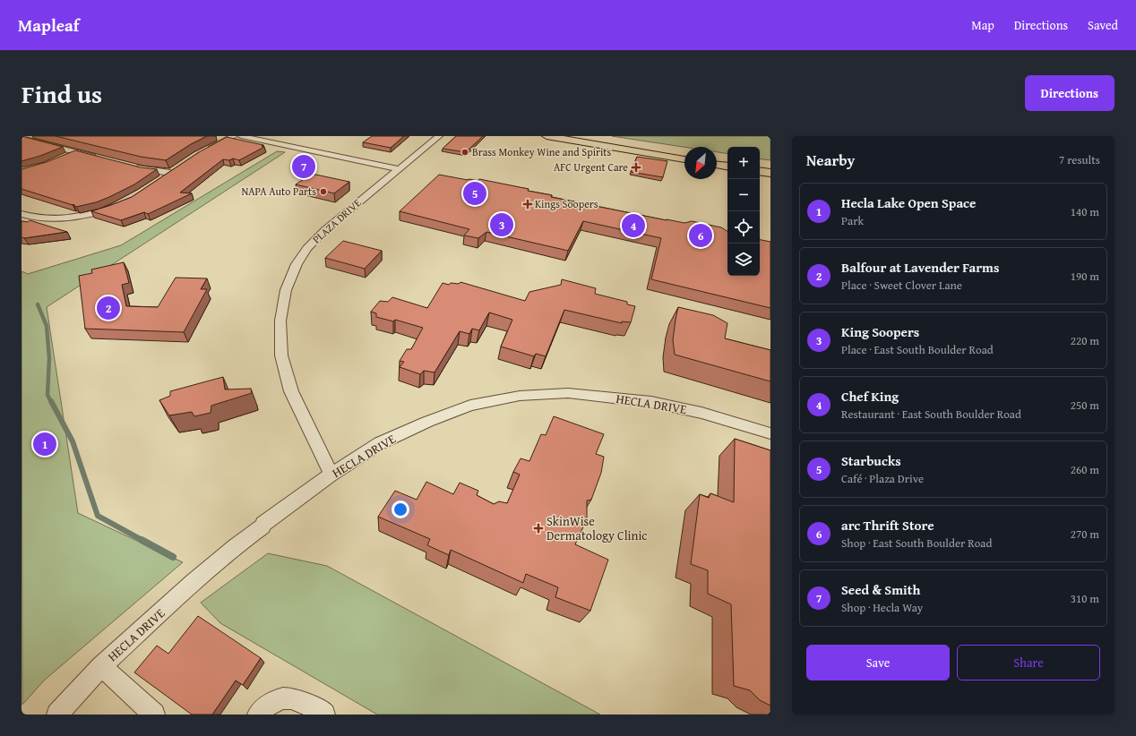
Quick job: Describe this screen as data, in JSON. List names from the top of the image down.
{
  "streets": {
    "street": ["PLAZA DRIVE", "HECLA DRIVE"]
  },
  "crossings": [
    ["PLAZA DRIVE", "HECLA DRIVE"]
  ],
  "places": {
    "other": ["Brass Monkey Wine and Spirits", "NAPA Auto Parts"],
    "health": ["AFC Urgent Care", "Kings Soopers", "SkinWise Dermatology Clinic"]
  },
  "north": "bottom left",
  "page": {
    "header": "Mapleaf",
    "nav": ["Map", "Directions", "Saved"],
    "title": "Find us",
    "buttons": [
      "Directions",
      ["Save", "Share"]
    ],
    "heading": ["Nearby", "7 results"],
    "map_buttons": ["+", "−"],
    "pins": [
      "7",
      "5",
      "3",
      "4",
      "6",
      "2",
      "1"
    ],
    "list": [
      {
        "mark": "1",
        "name": "Hecla Lake Open Space",
        "note": "Park",
        "value": "140 m"
      },
      {
        "mark": "2",
        "name": "Balfour at Lavender Farms",
        "note": "Place · Sweet Clover Lane",
        "value": "190 m"
      },
      {
        "mark": "3",
        "name": "King Soopers",
        "note": "Place · East South Boulder Road",
        "value": "220 m"
      },
      {
        "mark": "4",
        "name": "Chef King",
        "note": "Restaurant · East South Boulder Road",
        "value": "250 m"
      },
      {
        "mark": "5",
        "name": "Starbucks",
        "note": "Café · Plaza Drive",
        "value": "260 m"
      },
      {
        "mark": "6",
        "name": "arc Thrift Store",
        "note": "Shop · East South Boulder Road",
        "value": "270 m"
      },
      {
        "mark": "7",
        "name": "Seed & Smith",
        "note": "Shop · Hecla Way",
        "value": "310 m"
      }
    ]
  }
}
